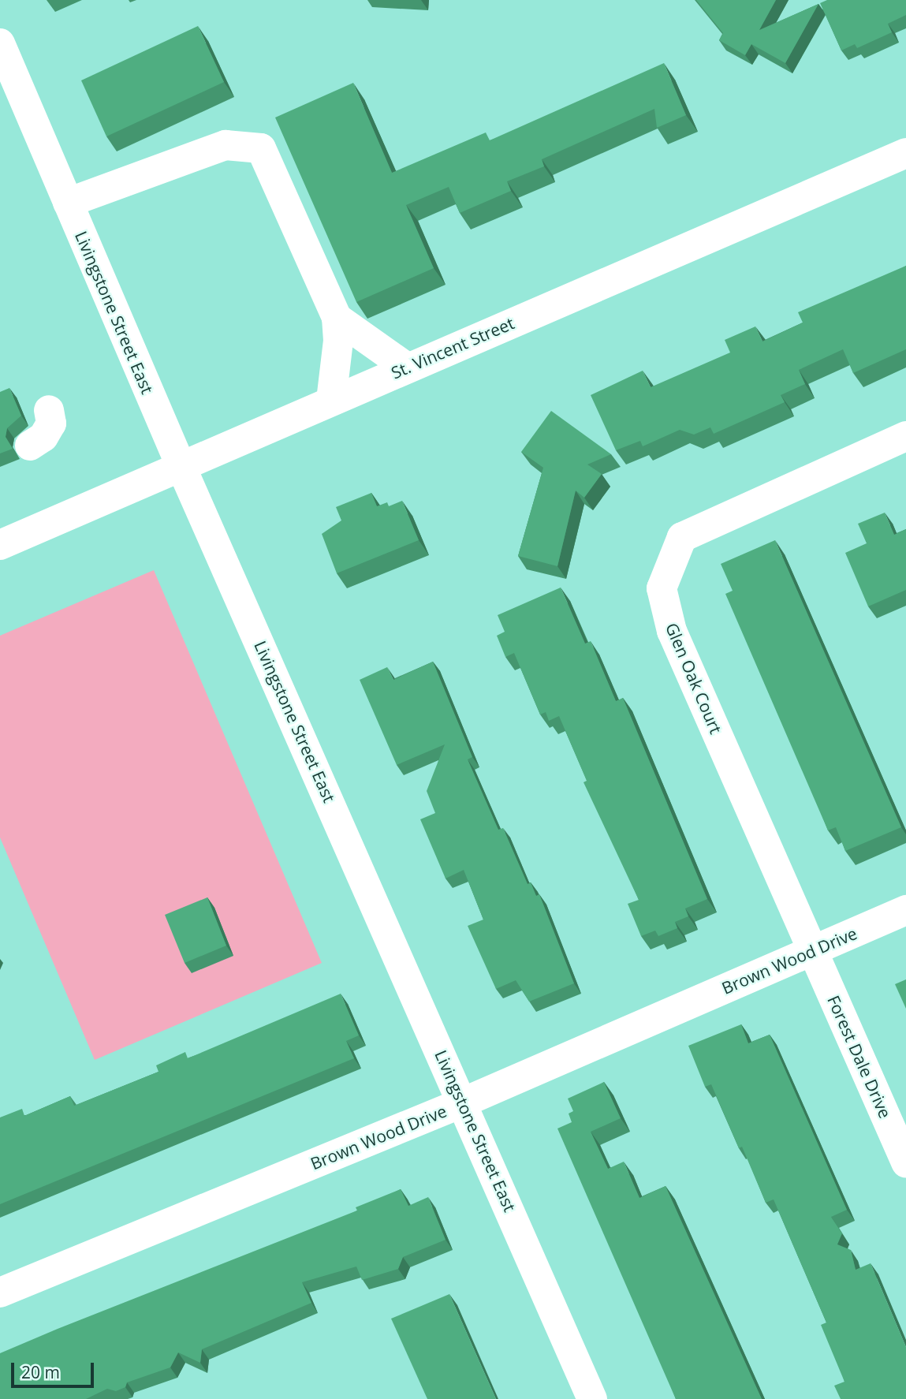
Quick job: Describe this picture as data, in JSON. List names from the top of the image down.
{
  "streets": {
    "street": [
      "Livingstone Street East",
      "St. Vincent Street",
      "Glen Oak Court",
      "Brown Wood Drive",
      "Forest Dale Drive"
    ]
  },
  "crossings": [
    ["Livingstone Street East", "St. Vincent Street"],
    ["Livingstone Street East", "Brown Wood Drive"],
    ["Glen Oak Court", "Brown Wood Drive"],
    ["Glen Oak Court", "Forest Dale Drive"],
    ["Brown Wood Drive", "Forest Dale Drive"]
  ],
  "scale_bar": "20 m"
}
